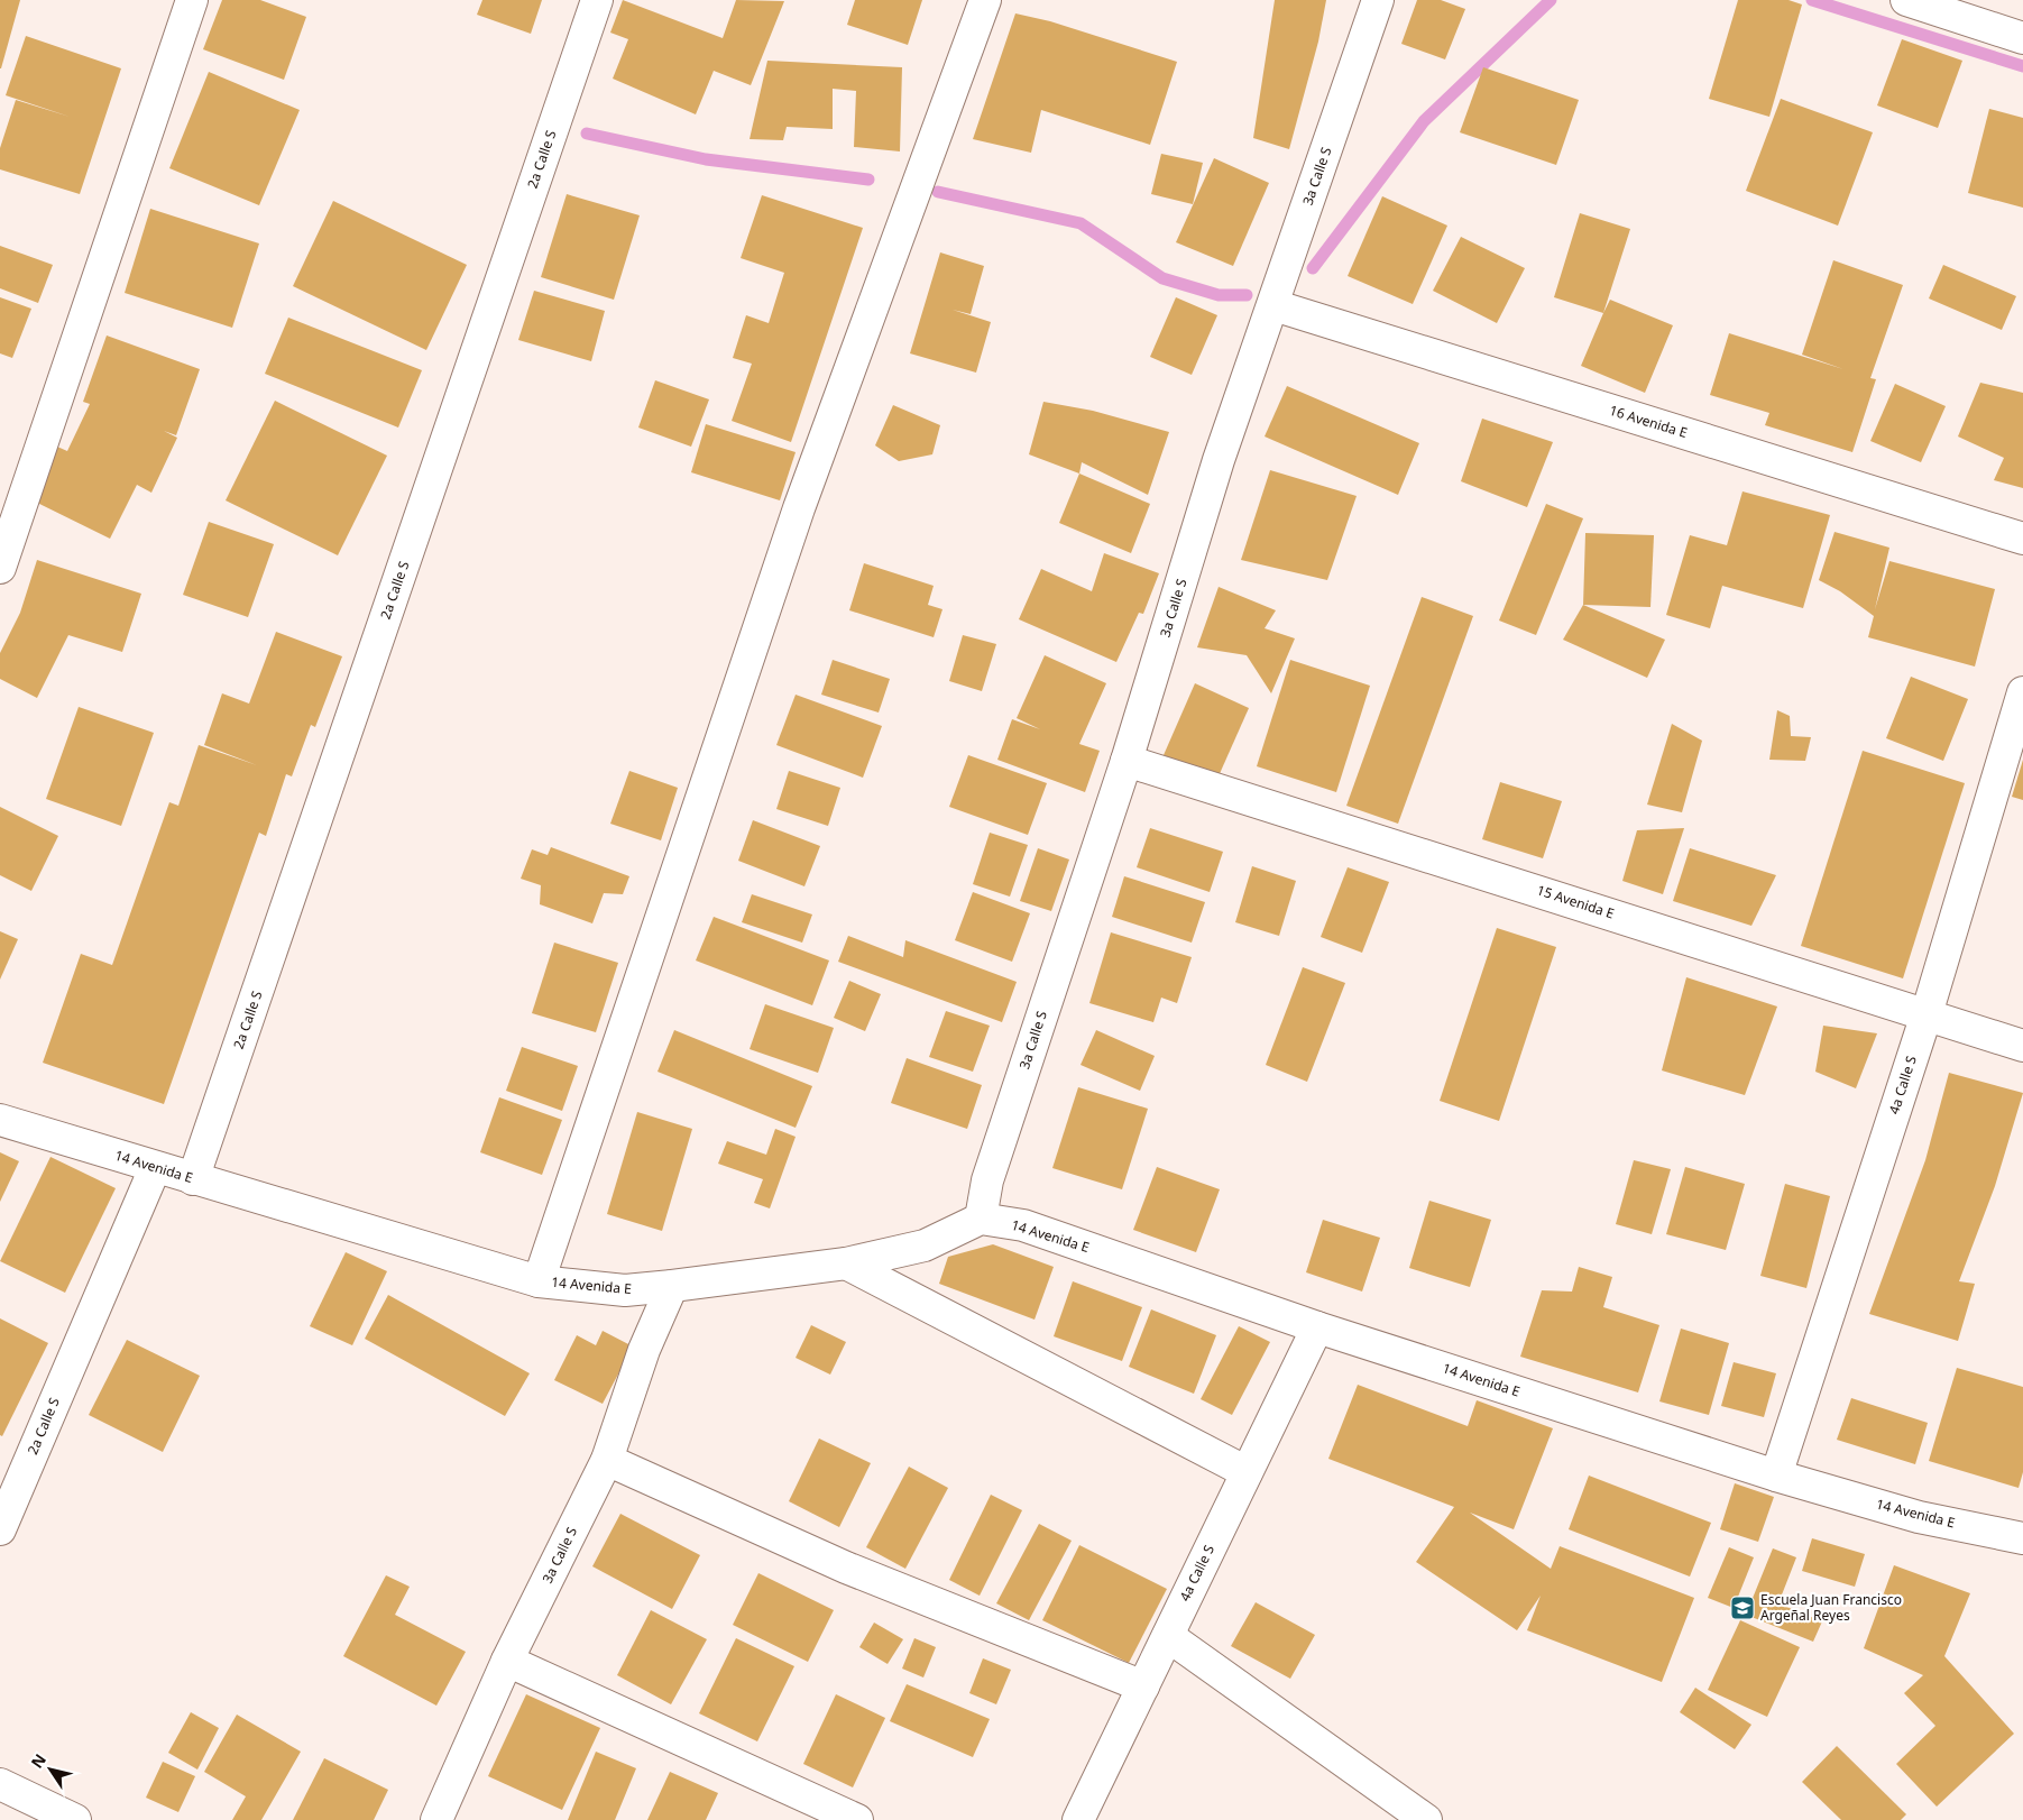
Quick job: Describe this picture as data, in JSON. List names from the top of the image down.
{
  "streets": {
    "street": [
      "2a Calle S",
      "3a Calle S",
      "16 Avenida E",
      "15 Avenida E",
      "4a Calle S",
      "14 Avenida E"
    ]
  },
  "crossings": [
    ["2a Calle S", "14 Avenida E"],
    ["3a Calle S", "16 Avenida E"],
    ["3a Calle S", "15 Avenida E"],
    ["3a Calle S", "14 Avenida E"],
    ["15 Avenida E", "4a Calle S"],
    ["4a Calle S", "14 Avenida E"]
  ],
  "places": {
    "school or university": ["Escuela Juan Francisco Argeñal Reyes"]
  },
  "north": "top left"
}
